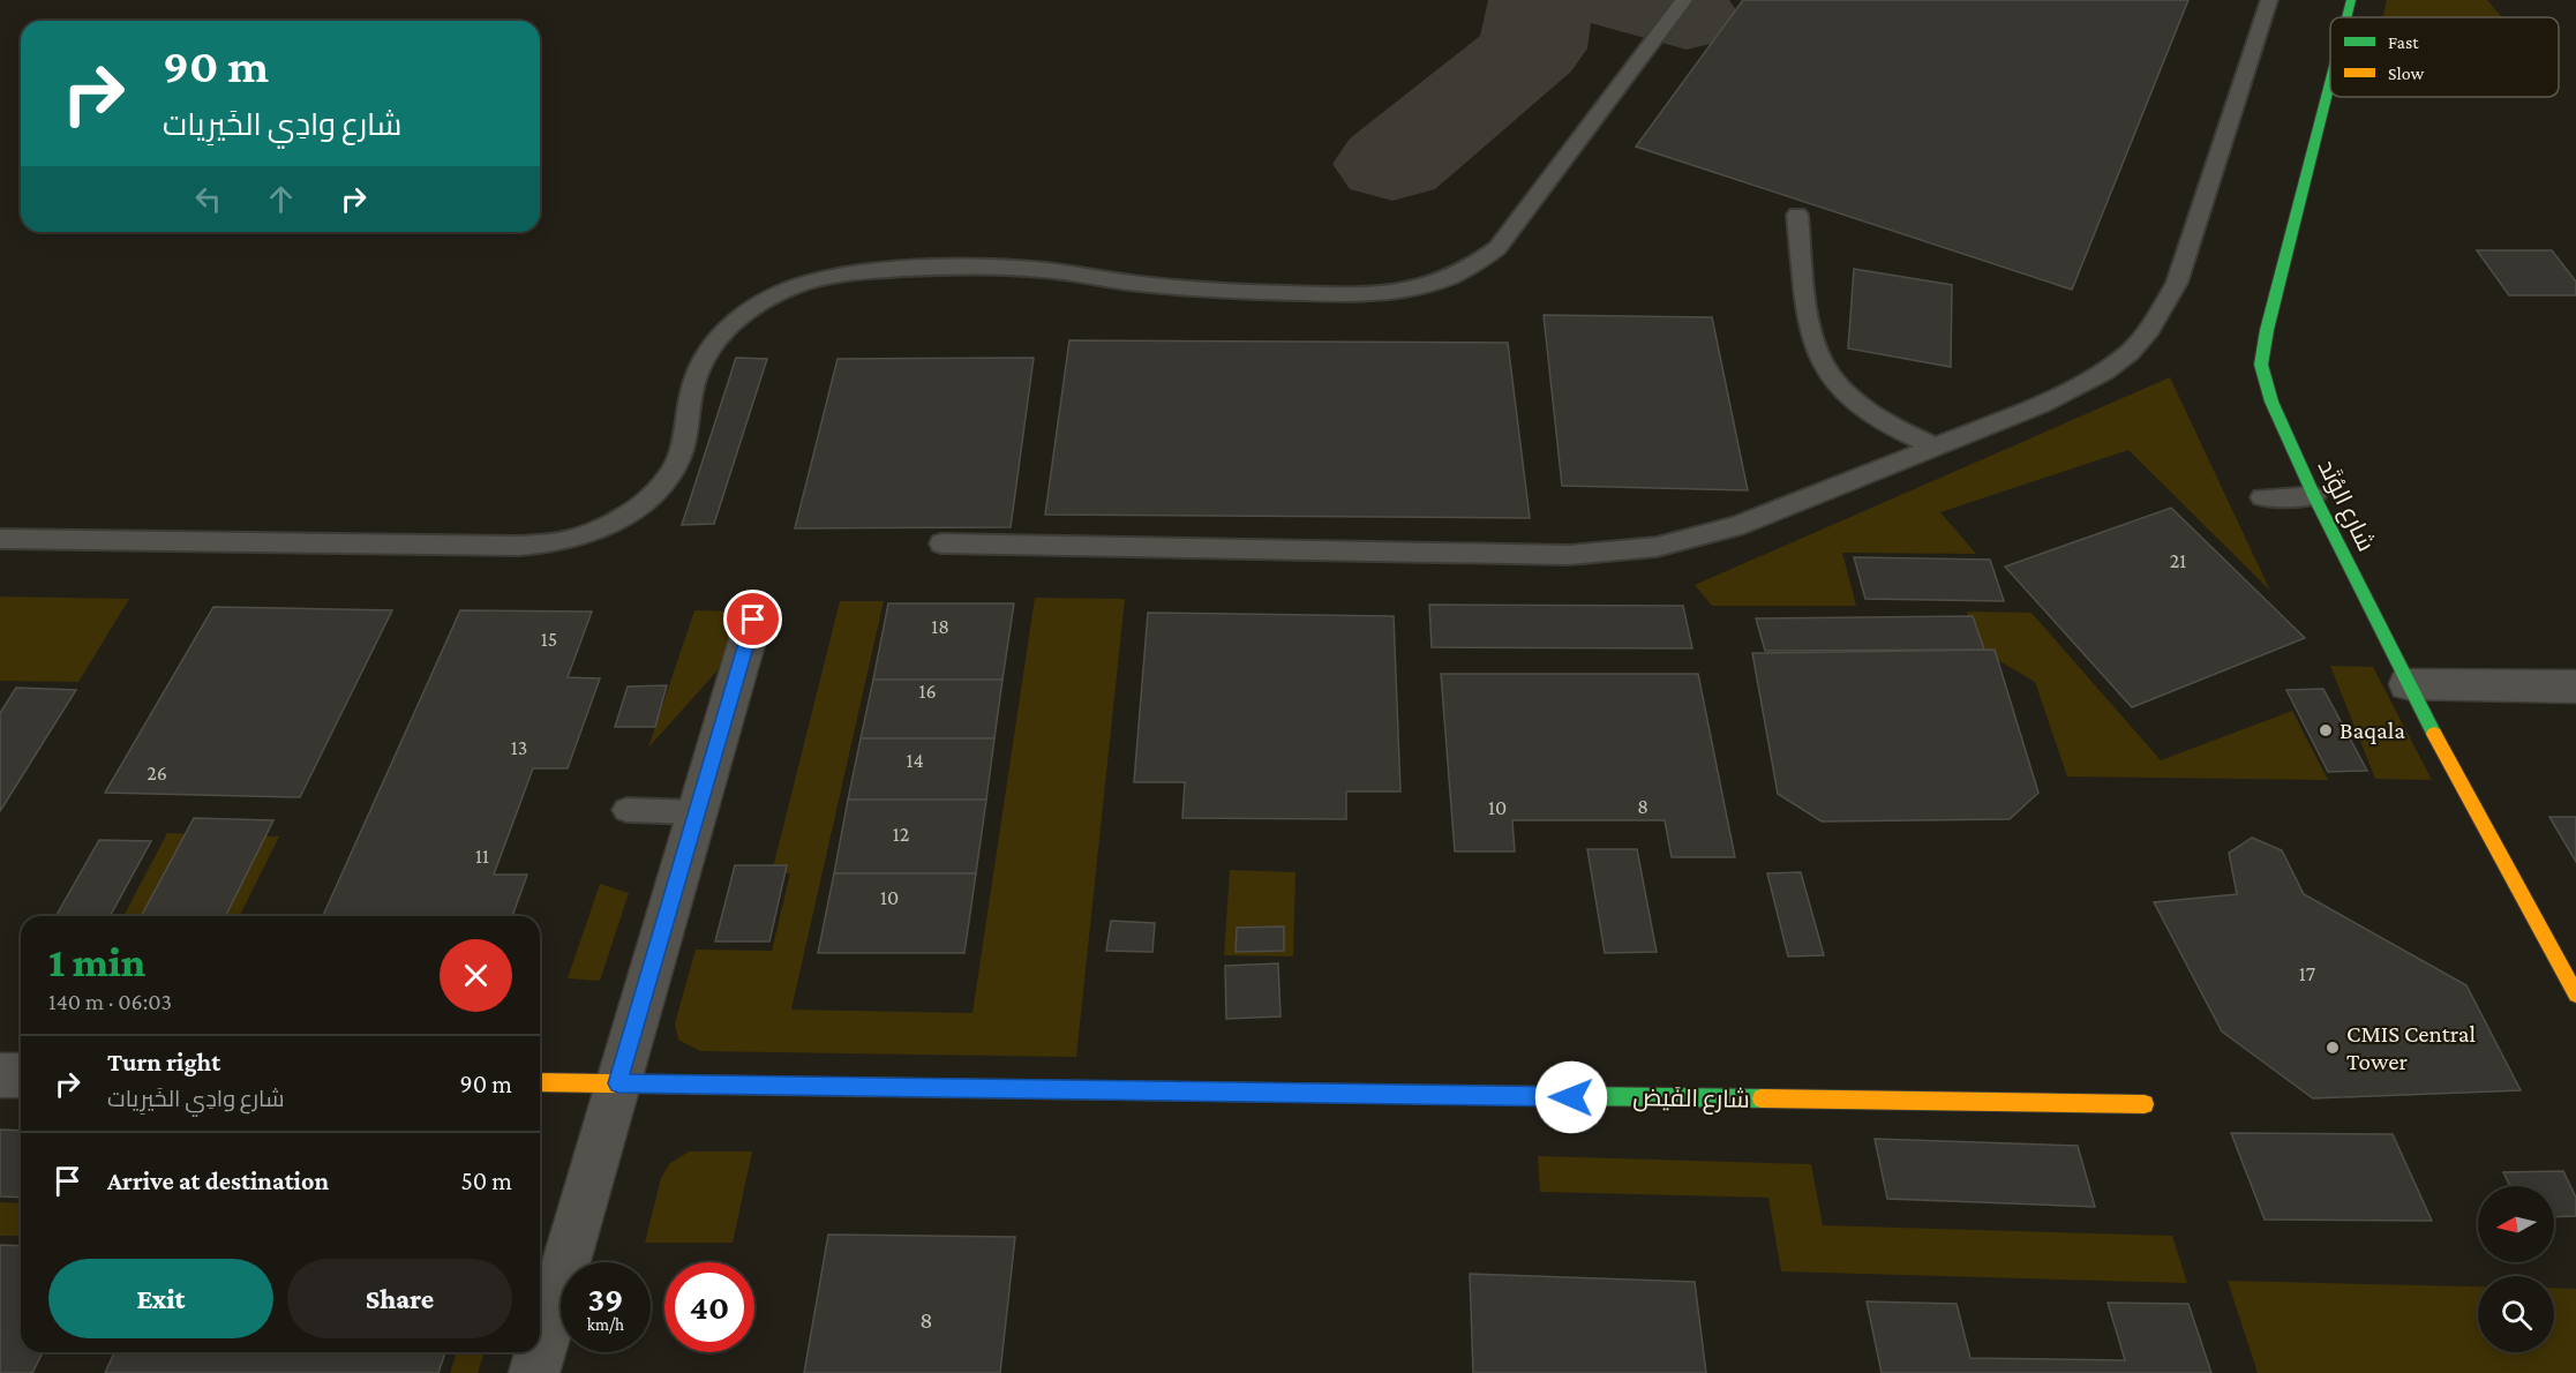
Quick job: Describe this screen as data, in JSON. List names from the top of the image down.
{
  "streets": {
    "street": ["شارع الوُتَد", "شارع الفَيض"]
  },
  "places": ["Baqala", "CMIS Central Tower"],
  "house_numbers": [
    "21",
    "18",
    "15",
    "16",
    "13",
    "14",
    "26",
    "8",
    "10",
    "12",
    "11",
    "10",
    "17",
    "8"
  ],
  "legend": ["Fast", "Slow"],
  "north": "left",
  "page": {
    "turn": ["90 m", "شارع وادِي الخَيرِيات"],
    "heading": ["1 min", "140 m · 06:03"],
    "list": [
      {
        "name": "Turn right",
        "note": "شارع وادِي الخَيرِيات",
        "value": "90 m"
      },
      {
        "name": "Arrive at destination",
        "value": "50 m"
      }
    ],
    "buttons": ["Exit", "Share"],
    "speed": "39 km/h",
    "limit": "40"
  }
}
